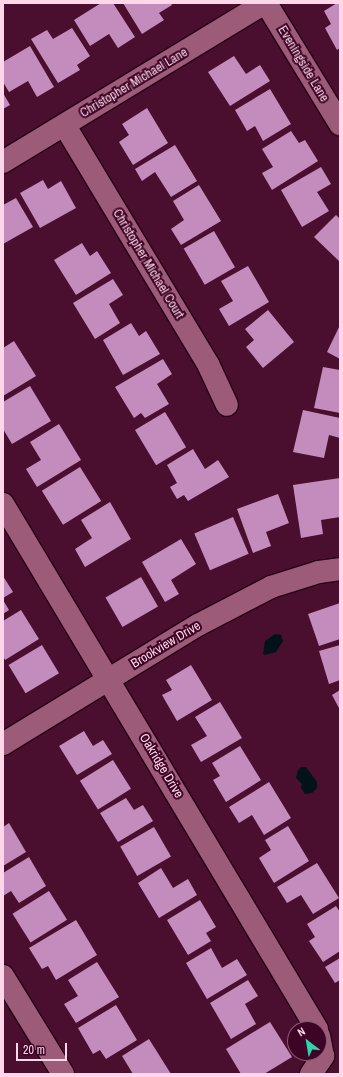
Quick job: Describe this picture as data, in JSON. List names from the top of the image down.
{
  "streets": {
    "street": [
      "Eveningside Lane",
      "Christopher Michael Lane",
      "Christopher Michael Court",
      "Brookview Drive",
      "Oakridge Drive"
    ]
  },
  "crossings": [
    ["Eveningside Lane", "Christopher Michael Lane"],
    ["Christopher Michael Lane", "Christopher Michael Court"],
    ["Brookview Drive", "Oakridge Drive"]
  ],
  "scale_bar": "20 m",
  "north": "top left"
}
